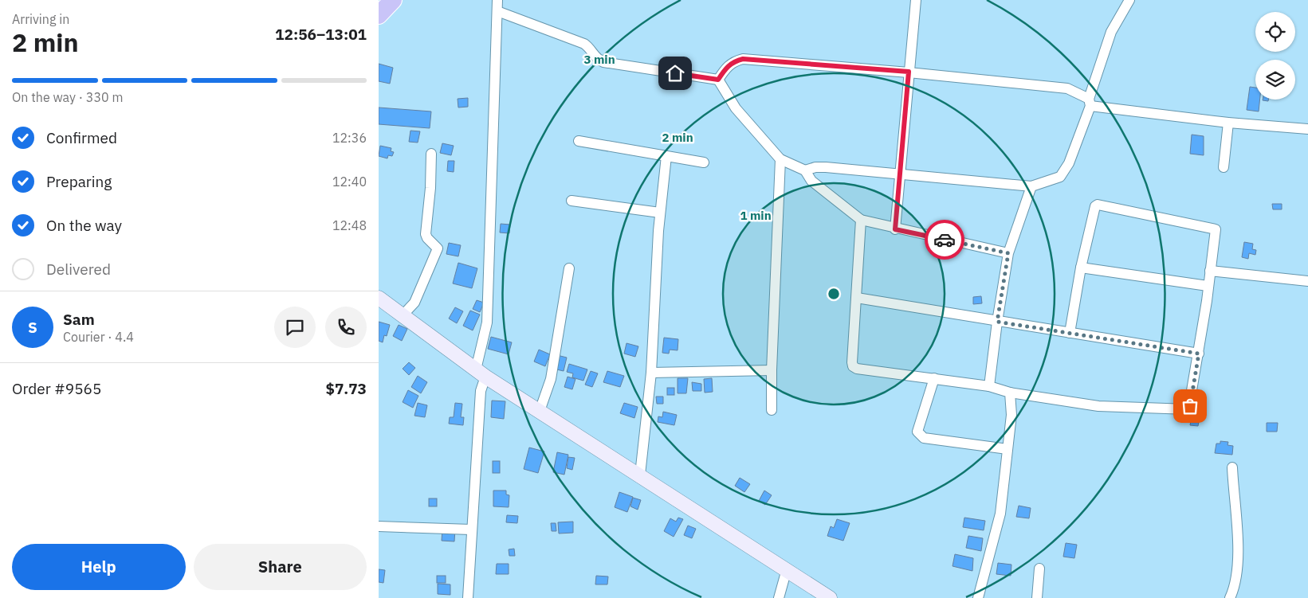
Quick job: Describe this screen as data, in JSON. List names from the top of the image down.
{
  "page": {
    "heading": ["2 min", "Arriving in", "12:56–13:01"],
    "panel": [
      "Sam",
      "Courier · 4.4",
      "Order #9565",
      "$7.73"
    ],
    "bar": "On the way · 330 m",
    "list": [
      ["Confirmed", "12:36"],
      ["Preparing", "12:40"],
      ["On the way", "12:48"],
      "Delivered"
    ],
    "round": "S",
    "buttons": ["Help", "Share"]
  },
  "rings": ["3 min", "2 min", "1 min"]
}
